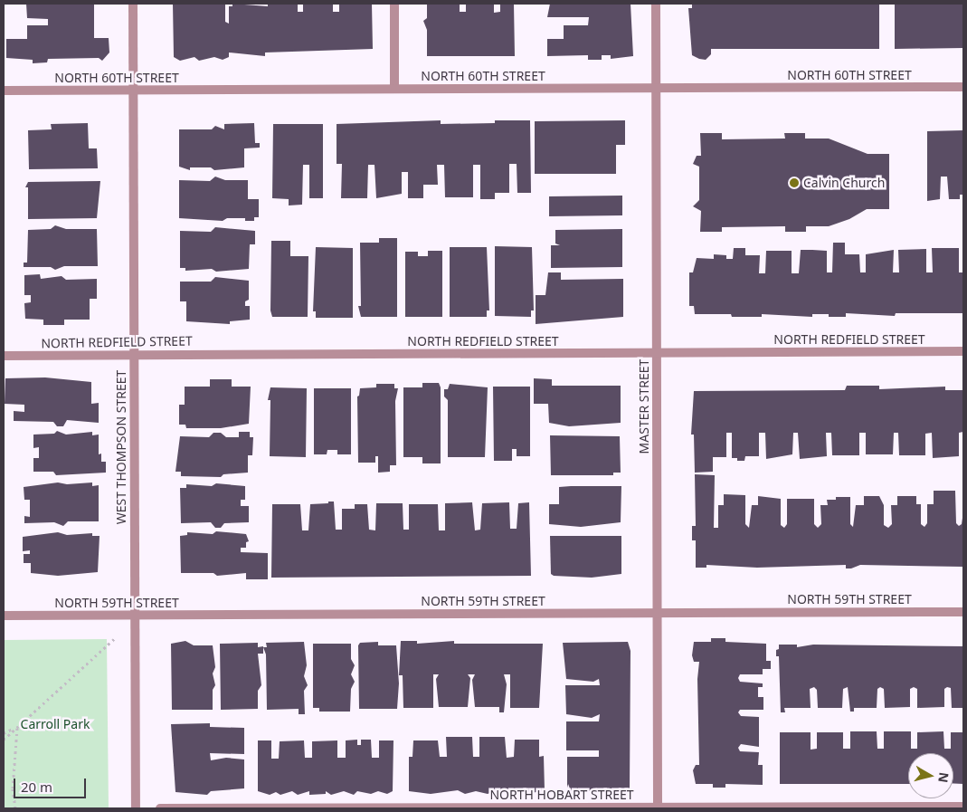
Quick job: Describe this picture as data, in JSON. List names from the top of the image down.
{
  "streets": {
    "street": [
      "NORTH 60TH STREET",
      "NORTH REDFIELD STREET",
      "MASTER STREET",
      "WEST THOMPSON STREET",
      "NORTH 59TH STREET",
      "NORTH HOBART STREET"
    ]
  },
  "crossings": [
    ["NORTH 60TH STREET", "MASTER STREET"],
    ["NORTH 60TH STREET", "WEST THOMPSON STREET"],
    ["NORTH REDFIELD STREET", "MASTER STREET"],
    ["NORTH REDFIELD STREET", "WEST THOMPSON STREET"],
    ["MASTER STREET", "NORTH 59TH STREET"],
    ["MASTER STREET", "NORTH HOBART STREET"],
    ["WEST THOMPSON STREET", "NORTH 59TH STREET"]
  ],
  "parks": ["Carroll Park"],
  "places": ["Calvin Church"],
  "scale_bar": "20 m",
  "north": "right"
}
